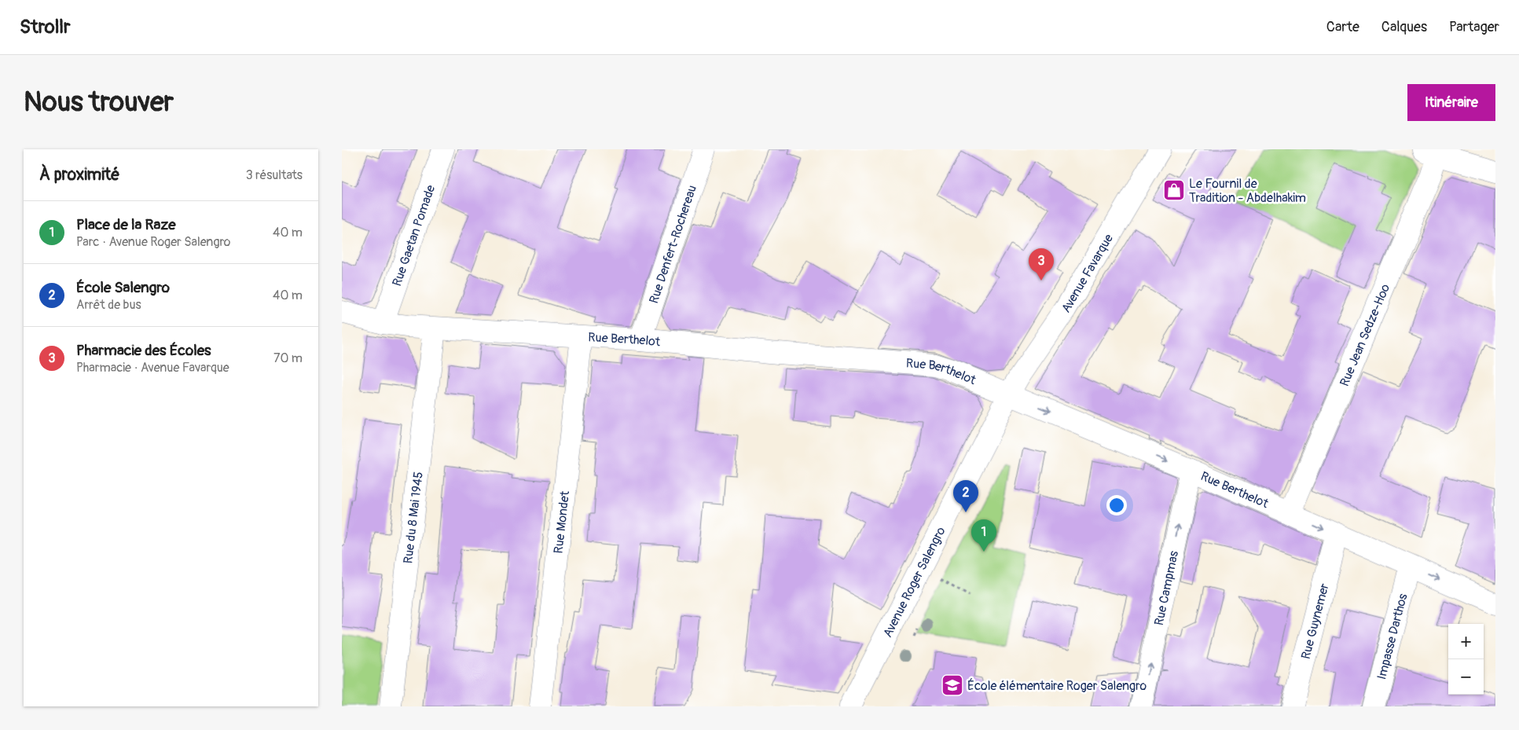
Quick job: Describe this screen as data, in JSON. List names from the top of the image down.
{
  "streets": {
    "street": [
      "Rue Gaetan Pomade",
      "Rue Denfert-Rochereau",
      "Avenue Favarque",
      "Rue Jean Sedze-Hoo",
      "Rue Berthelot",
      "Rue du 8 Mai 1945",
      "Rue Mondet",
      "Avenue Roger Salengro",
      "Rue Campmas",
      "Rue Guynemer",
      "Impasse Darthos"
    ]
  },
  "crossings": [
    ["Rue Gaetan Pomade", "Rue Berthelot"],
    ["Rue Denfert-Rochereau", "Rue Berthelot"],
    ["Avenue Favarque", "Rue Berthelot"],
    ["Avenue Favarque", "Avenue Roger Salengro"],
    ["Rue Jean Sedze-Hoo", "Rue Berthelot"],
    ["Rue Berthelot", "Rue du 8 Mai 1945"],
    ["Rue Berthelot", "Rue Mondet"],
    ["Rue Berthelot", "Avenue Roger Salengro"],
    ["Rue Berthelot", "Rue Campmas"],
    ["Rue Berthelot", "Rue Guynemer"],
    ["Rue Berthelot", "Impasse Darthos"]
  ],
  "one_way": ["Rue Campmas"],
  "places": {
    "shop": ["Le Fournil de Tradition - Abdelhakim"],
    "school or university": ["École élémentaire Roger Salengro"]
  },
  "page": {
    "header": "Strollr",
    "nav": ["Carte", "Calques", "Partager"],
    "buttons": "Itinéraire",
    "title": "Nous trouver",
    "heading": ["À proximité", "3 résultats"],
    "list": [
      {
        "mark": "1",
        "name": "Place de la Raze",
        "note": "Parc · Avenue Roger Salengro",
        "value": "40 m"
      },
      {
        "mark": "2",
        "name": "École Salengro",
        "note": "Arrêt de bus",
        "value": "40 m"
      },
      {
        "mark": "3",
        "name": "Pharmacie des Écoles",
        "note": "Pharmacie · Avenue Favarque",
        "value": "70 m"
      }
    ],
    "pins": ["3", "2", "1"],
    "map_buttons": ["+", "−"]
  }
}
